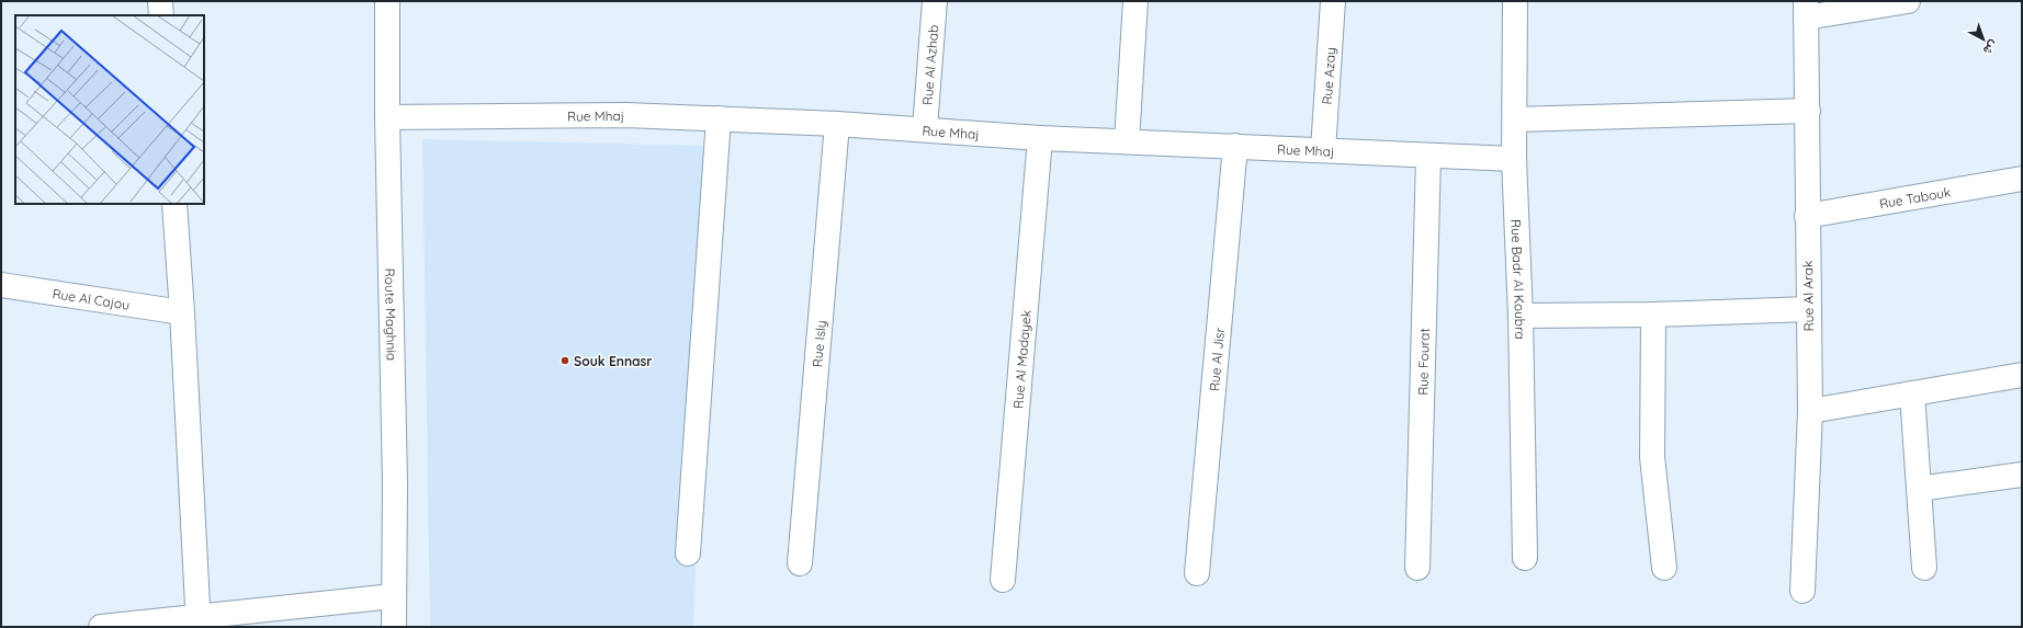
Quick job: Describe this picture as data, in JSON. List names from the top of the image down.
{
  "streets": {
    "street": [
      "Rue Al Azhab",
      "Rue Azay",
      "Rue Mhaj",
      "Rue Tabouk",
      "Rue Badr Al Koubra",
      "Rue Al Arak",
      "Rue Al Cajou",
      "Route Maghnia",
      "Rue Isly",
      "Rue Al Madayek",
      "Rue Al Jisr",
      "Rue Fourat"
    ]
  },
  "crossings": [
    ["Rue Al Azhab", "Rue Mhaj"],
    ["Rue Azay", "Rue Mhaj"],
    ["Rue Mhaj", "Rue Badr Al Koubra"],
    ["Rue Mhaj", "Route Maghnia"],
    ["Rue Mhaj", "Rue Isly"],
    ["Rue Mhaj", "Rue Al Madayek"],
    ["Rue Mhaj", "Rue Al Jisr"],
    ["Rue Mhaj", "Rue Fourat"],
    ["Rue Tabouk", "Rue Al Arak"]
  ],
  "places": ["Souk Ennasr"],
  "north": "bottom right"
}
